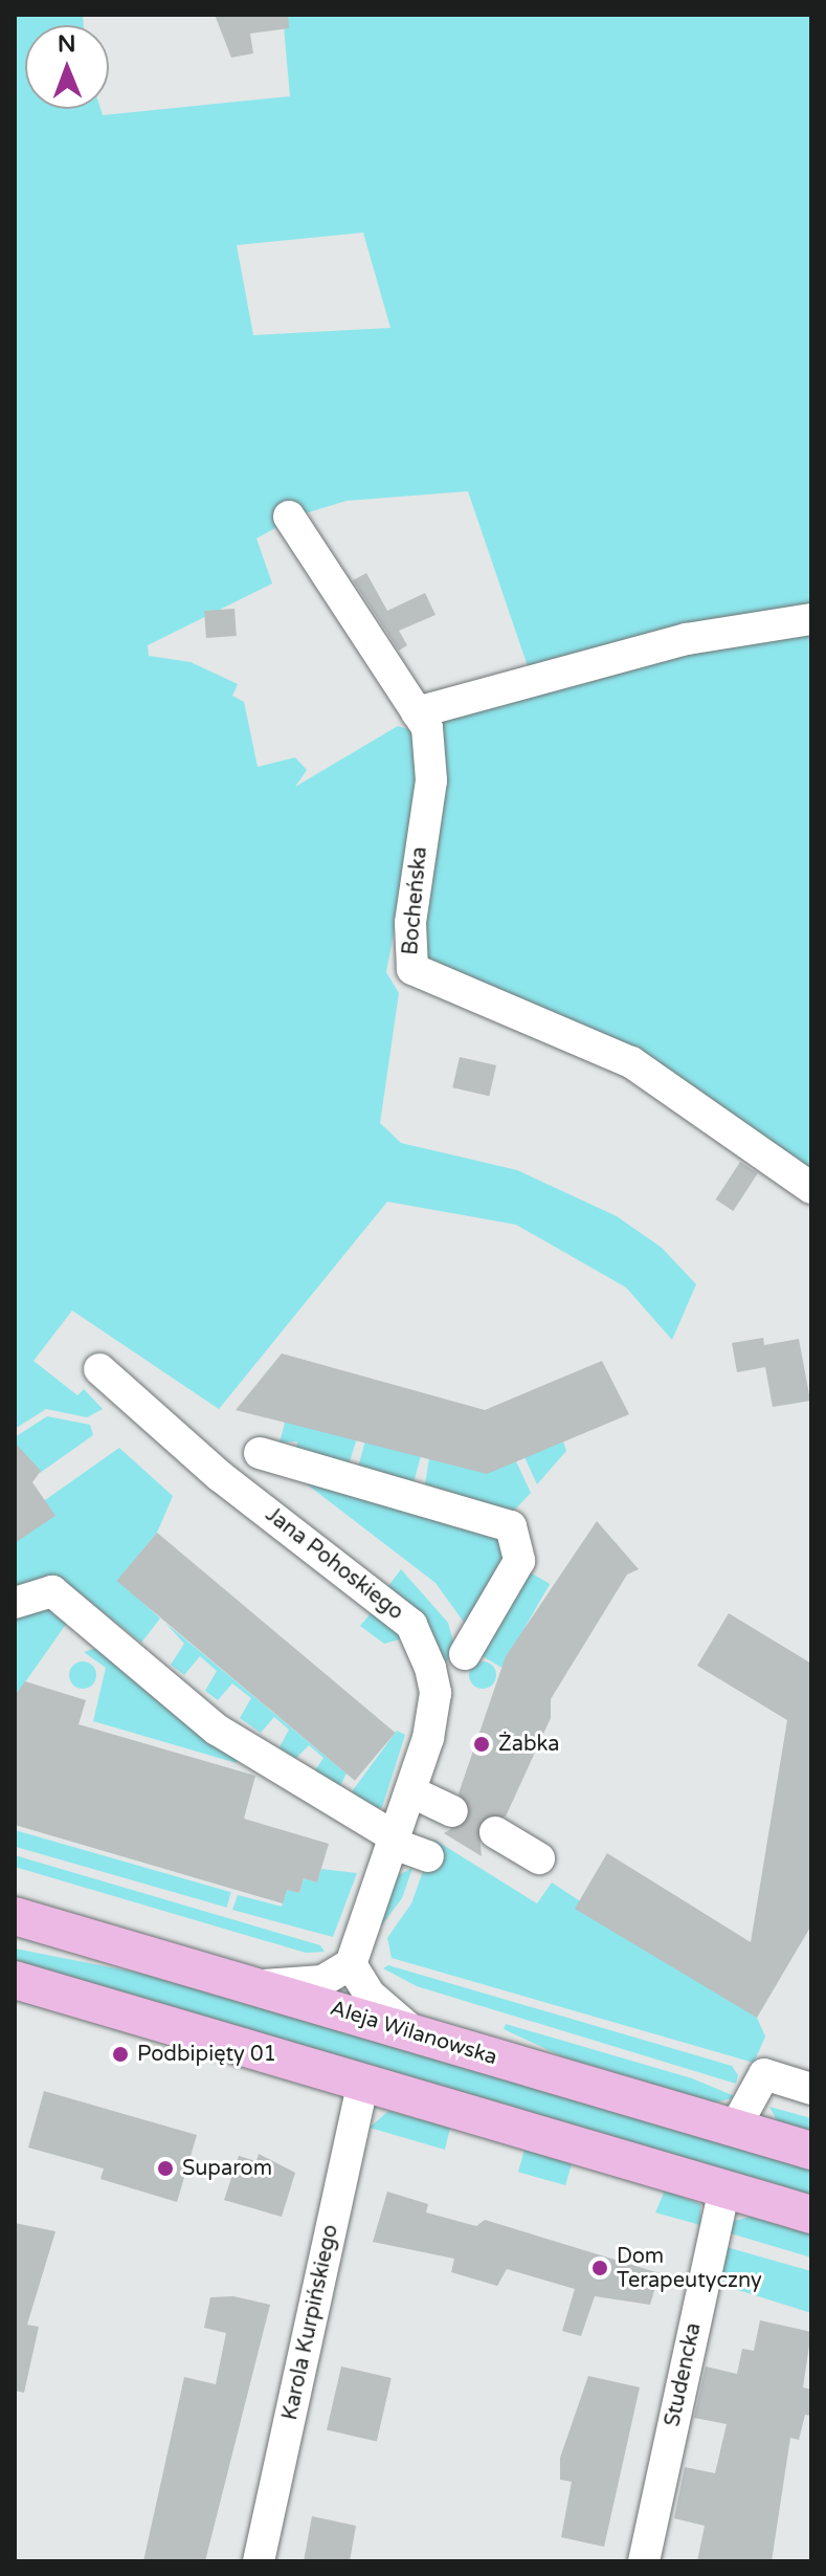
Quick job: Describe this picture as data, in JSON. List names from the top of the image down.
{
  "streets": {
    "main road": ["Aleja Wilanowska"],
    "street": [
      "Bocheńska",
      "Jana Pohoskiego",
      "Karola Kurpińskiego",
      "Studencka"
    ]
  },
  "places": [
    "Żabka",
    "Podbipięty 01",
    "Suparom",
    "Dom Terapeutyczny"
  ],
  "north": "top"
}
